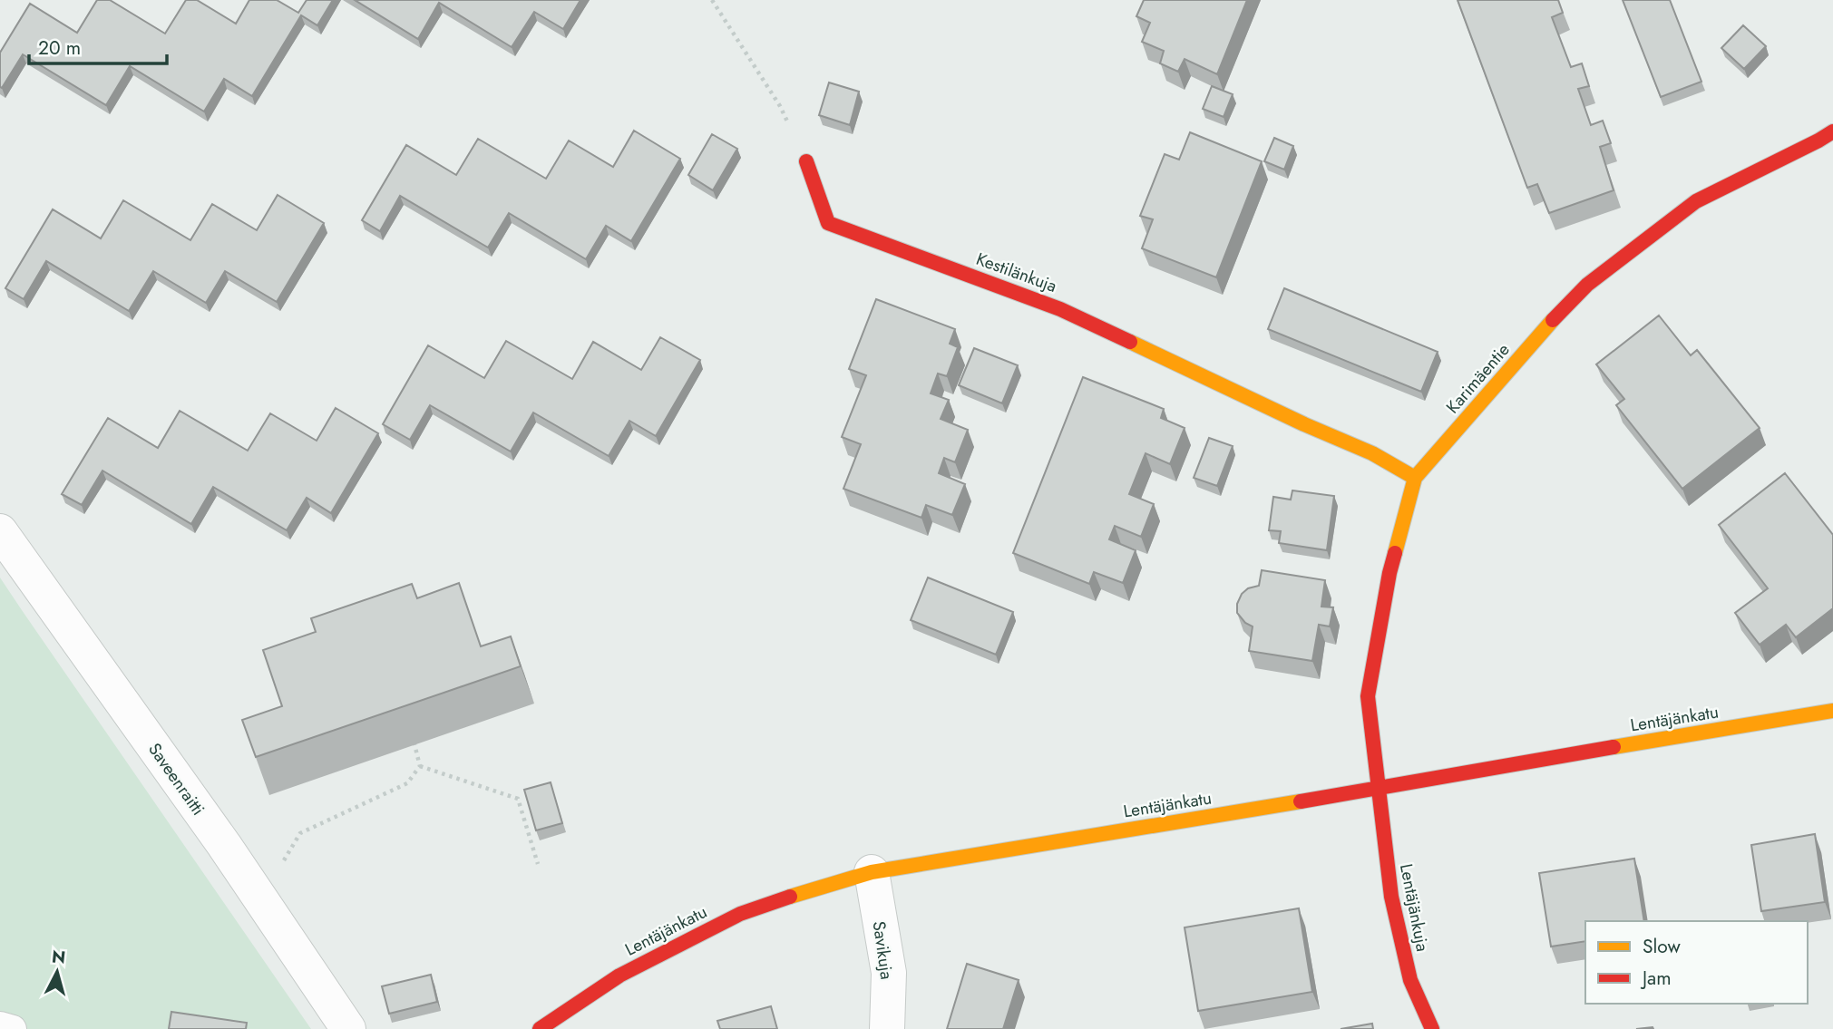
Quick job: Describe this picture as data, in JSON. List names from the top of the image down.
{
  "streets": {
    "street": [
      "Kestilänkuja",
      "Karimäentie",
      "Lentäjänkatu",
      "Saveenraitti",
      "Lentäjänkuja",
      "Savikuja"
    ]
  },
  "crossings": [
    ["Kestilänkuja", "Karimäentie"],
    ["Karimäentie", "Lentäjänkatu"],
    ["Karimäentie", "Lentäjänkuja"],
    ["Lentäjänkatu", "Lentäjänkuja"],
    ["Lentäjänkatu", "Savikuja"]
  ],
  "legend": ["Slow", "Jam"],
  "scale_bar": "20 m",
  "north": "top"
}
